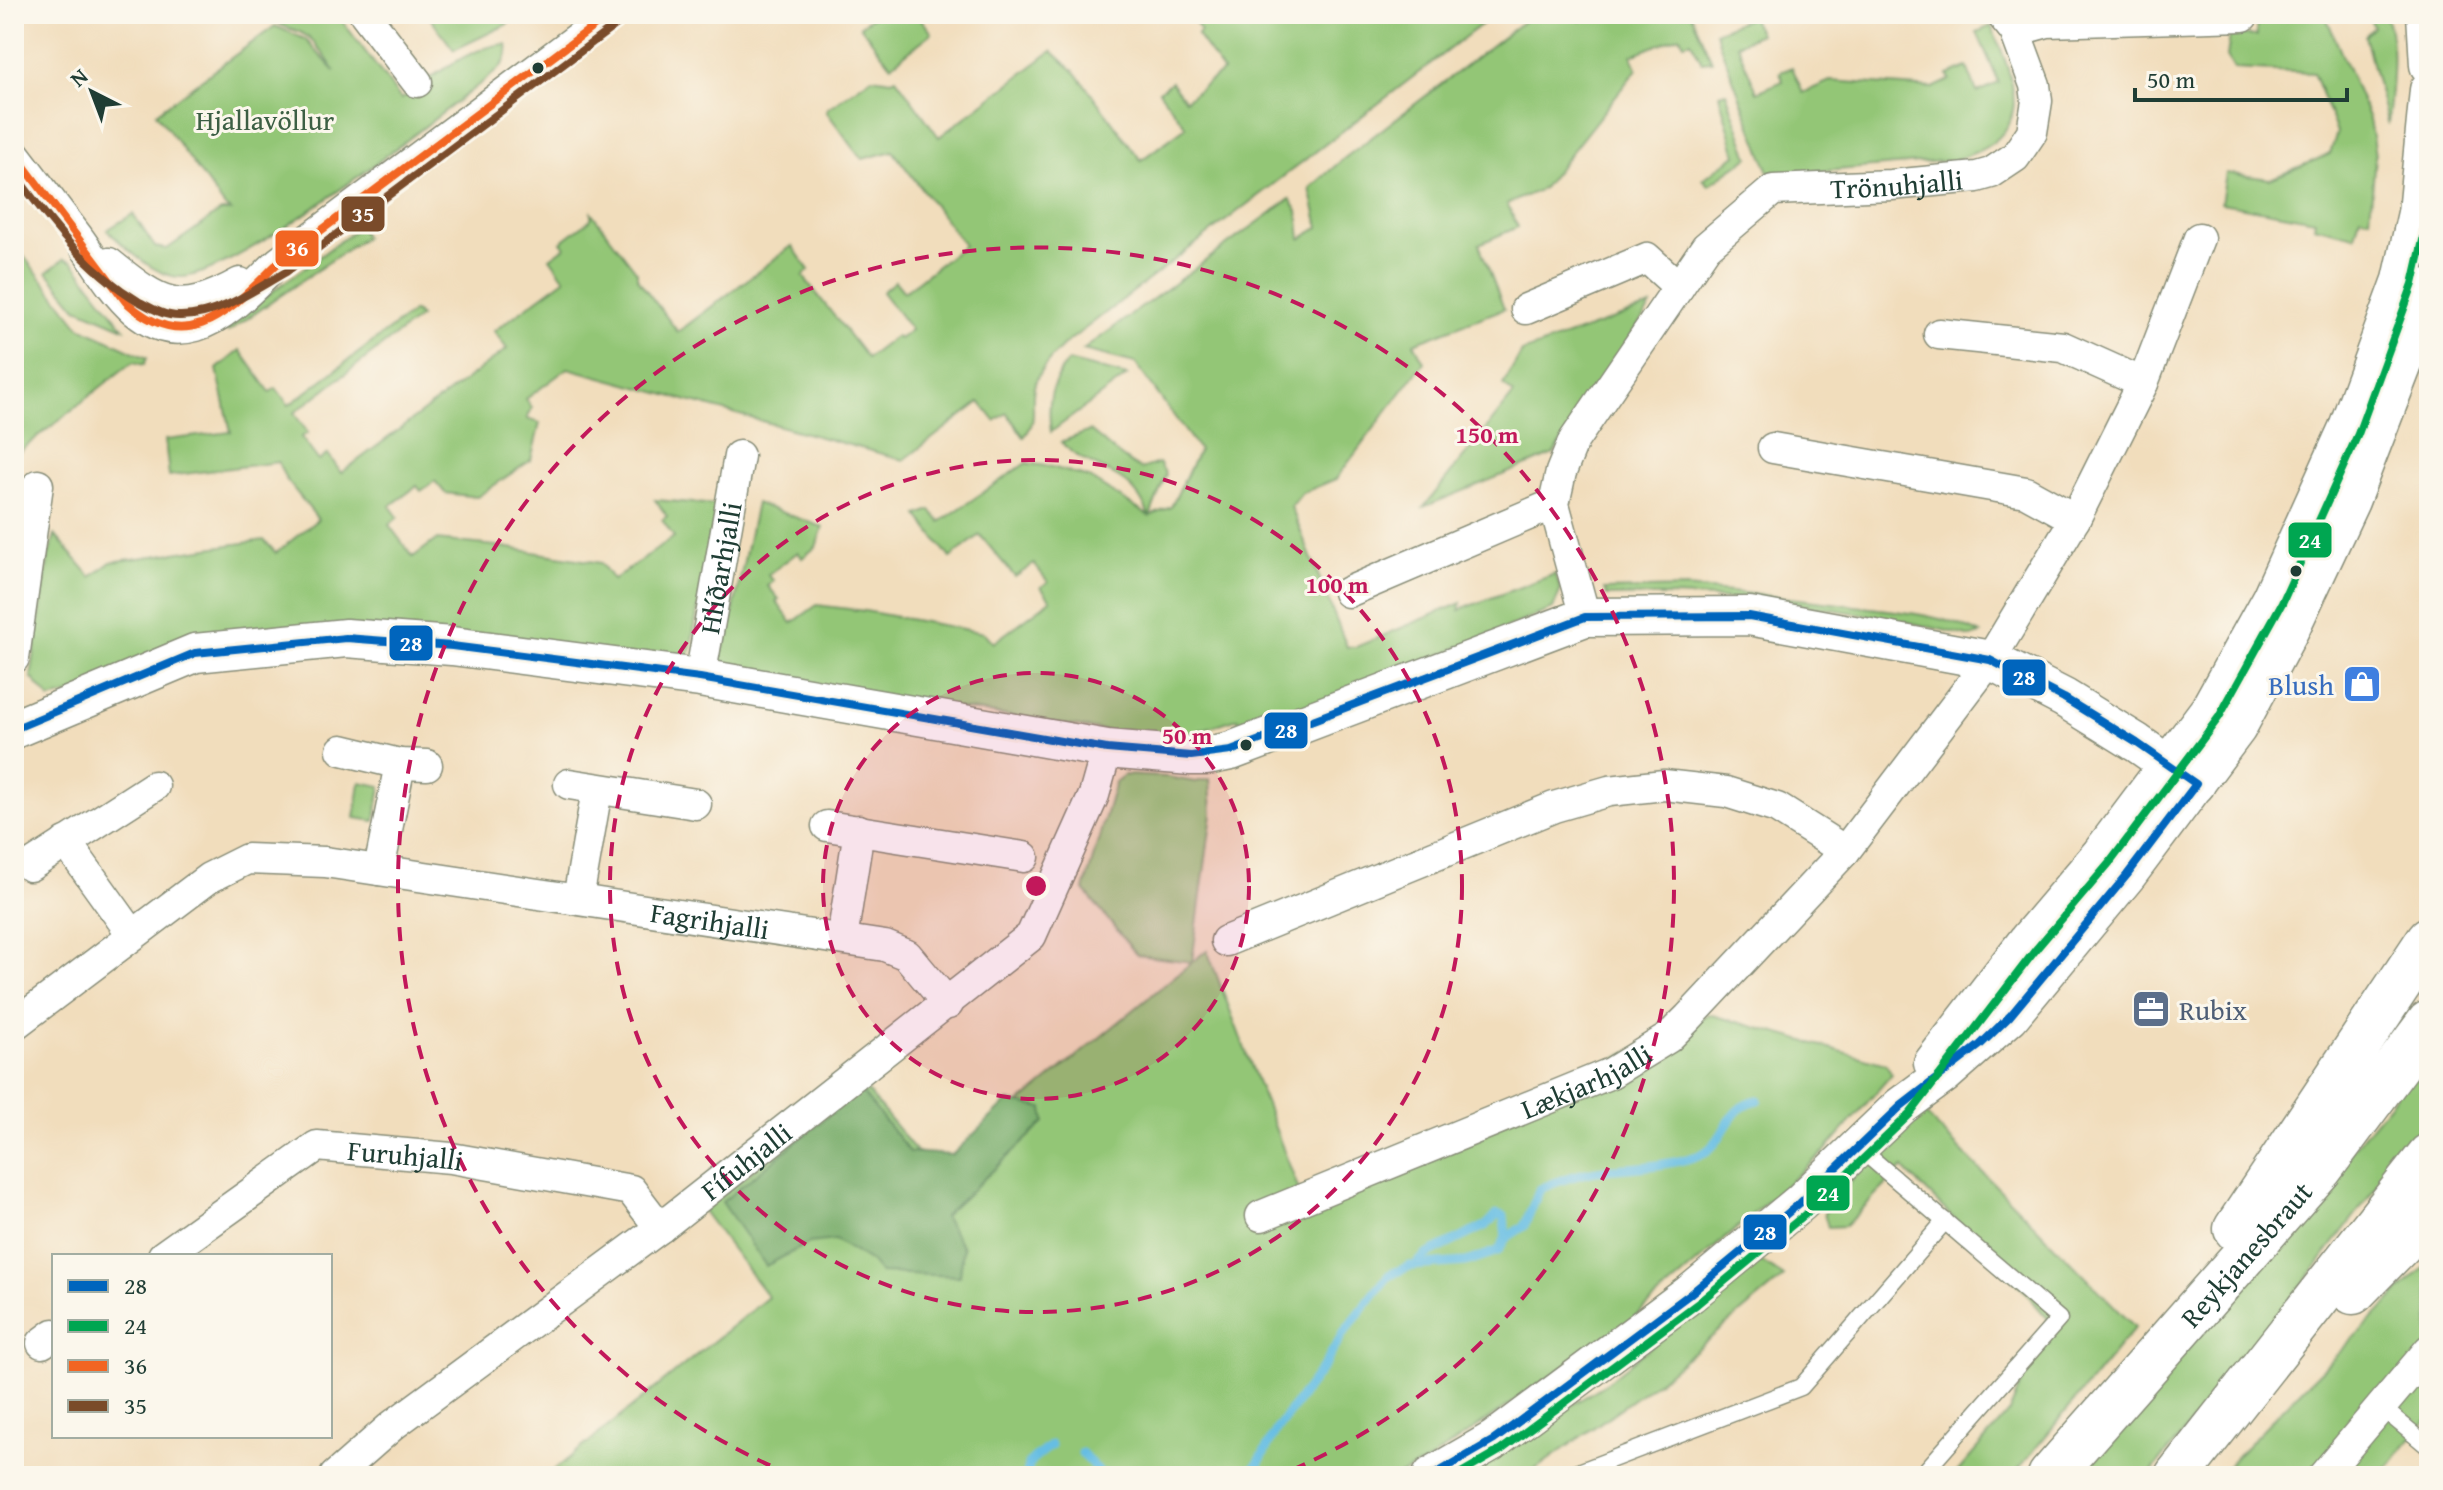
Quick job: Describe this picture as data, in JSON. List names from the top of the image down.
{
  "streets": {
    "highway": ["Reykjanesbraut"],
    "street": [
      "Trönuhjalli",
      "Hlíðarhjalli",
      "Fagrihjalli",
      "Lækjarhjalli",
      "Furuhjalli",
      "Fífuhjalli"
    ]
  },
  "crossings": [
    ["Fagrihjalli", "Fífuhjalli"],
    ["Furuhjalli", "Fífuhjalli"]
  ],
  "parks": ["Hjallavöllur"],
  "places": {
    "shop": ["Blush"],
    "office": ["Rubix"]
  },
  "lines": [
    "transit line 36",
    "transit line 35",
    "transit line 24",
    "transit line 28"
  ],
  "legend": [
    "28",
    "24",
    "36",
    "35"
  ],
  "scale_bar": "50 m",
  "north": "top left",
  "rings": ["150 m", "100 m", "50 m"]
}
